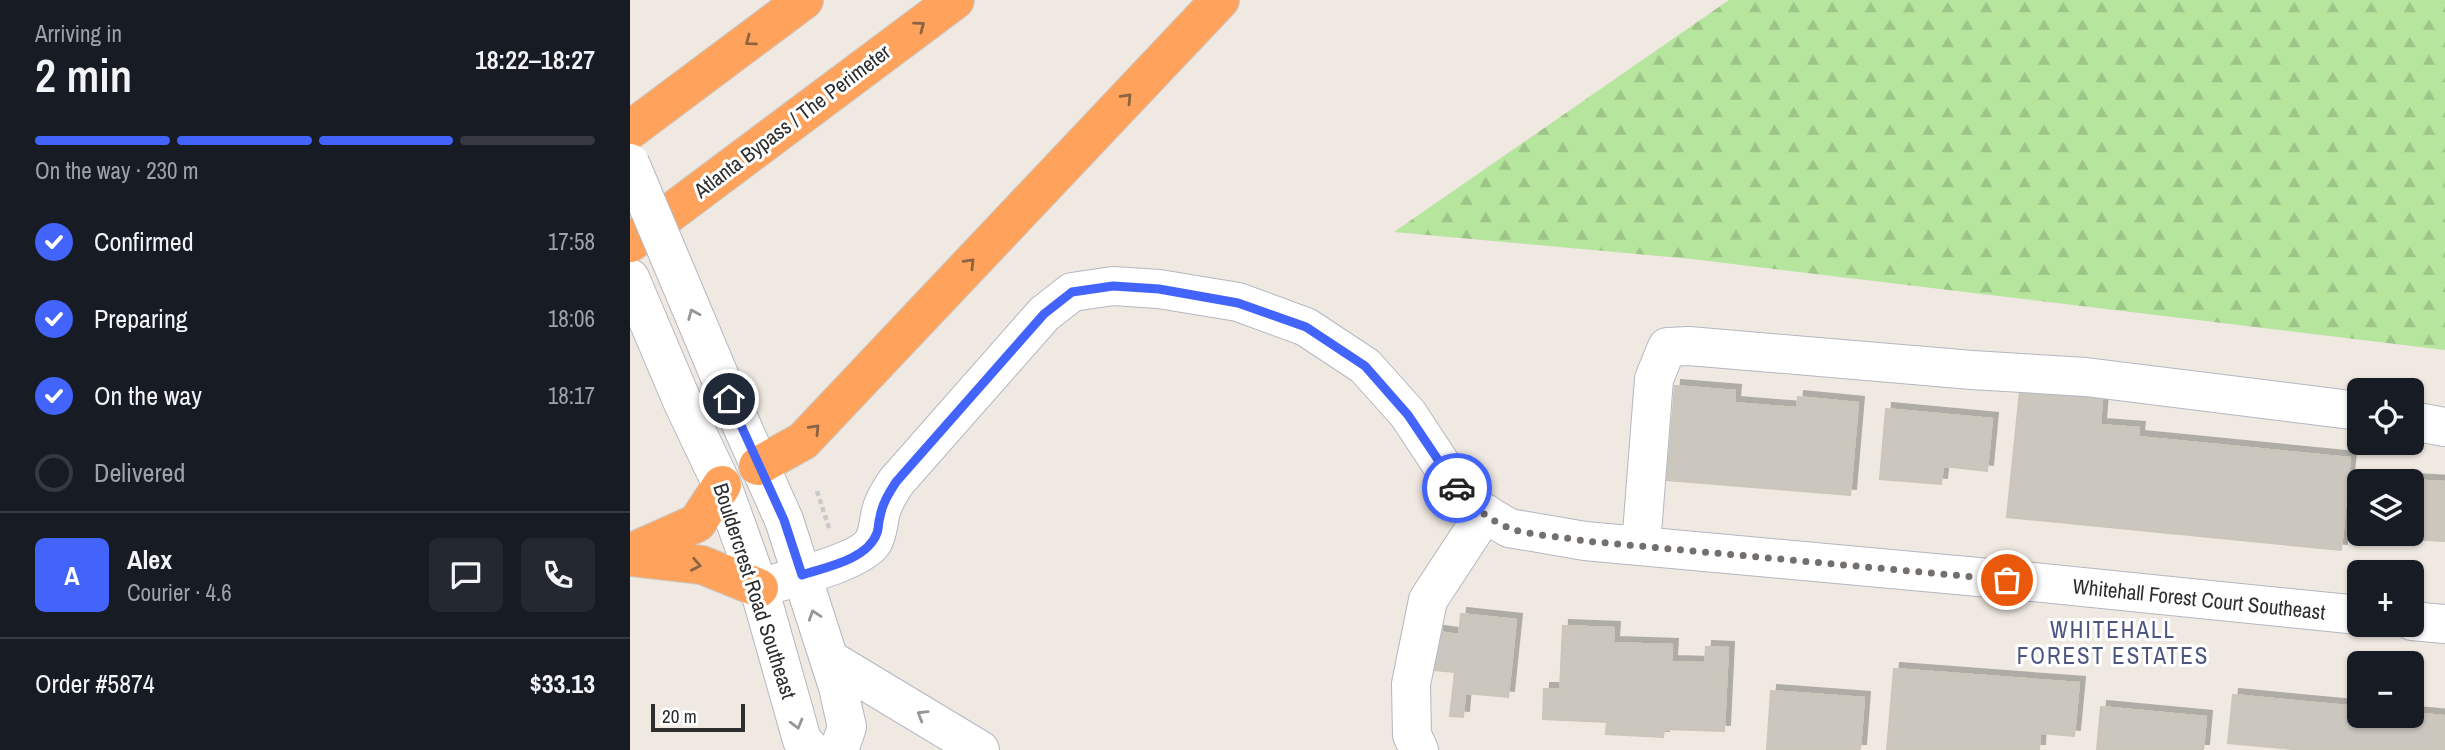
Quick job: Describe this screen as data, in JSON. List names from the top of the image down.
{
  "streets": {
    "highway": ["Atlanta Bypass / The Perimeter"],
    "street": ["Bouldercrest Road Southeast", "Whitehall Forest Court Southeast"]
  },
  "crossings": [
    ["Bouldercrest Road Southeast", "Whitehall Forest Court Southeast"]
  ],
  "districts": ["WHITEHALL FOREST ESTATES"],
  "scale_bar": "20 m",
  "page": {
    "heading": ["2 min", "Arriving in", "18:22–18:27"],
    "panel": [
      "Alex",
      "Courier · 4.6",
      "Order #5874",
      "$33.13"
    ],
    "bar": "On the way · 230 m",
    "list": [
      ["Confirmed", "17:58"],
      ["Preparing", "18:06"],
      ["On the way", "18:17"],
      "Delivered"
    ],
    "map_buttons": ["+", "−"],
    "round": "A",
    "scale": "20 m"
  }
}
